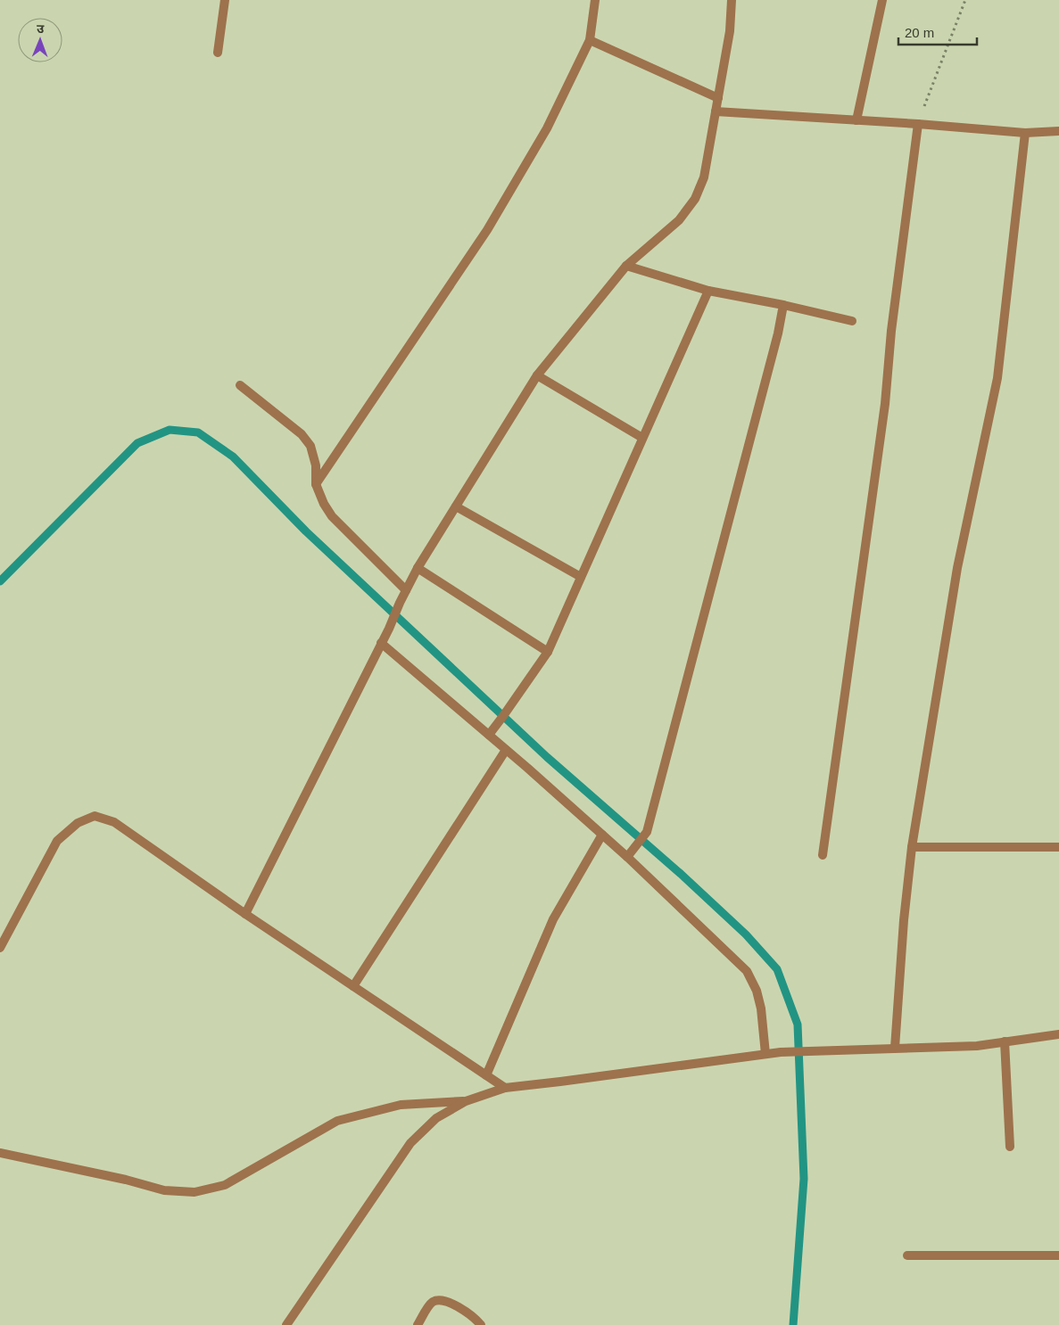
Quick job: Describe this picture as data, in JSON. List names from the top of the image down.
{
  "scale_bar": "20 m",
  "north": "top"
}
